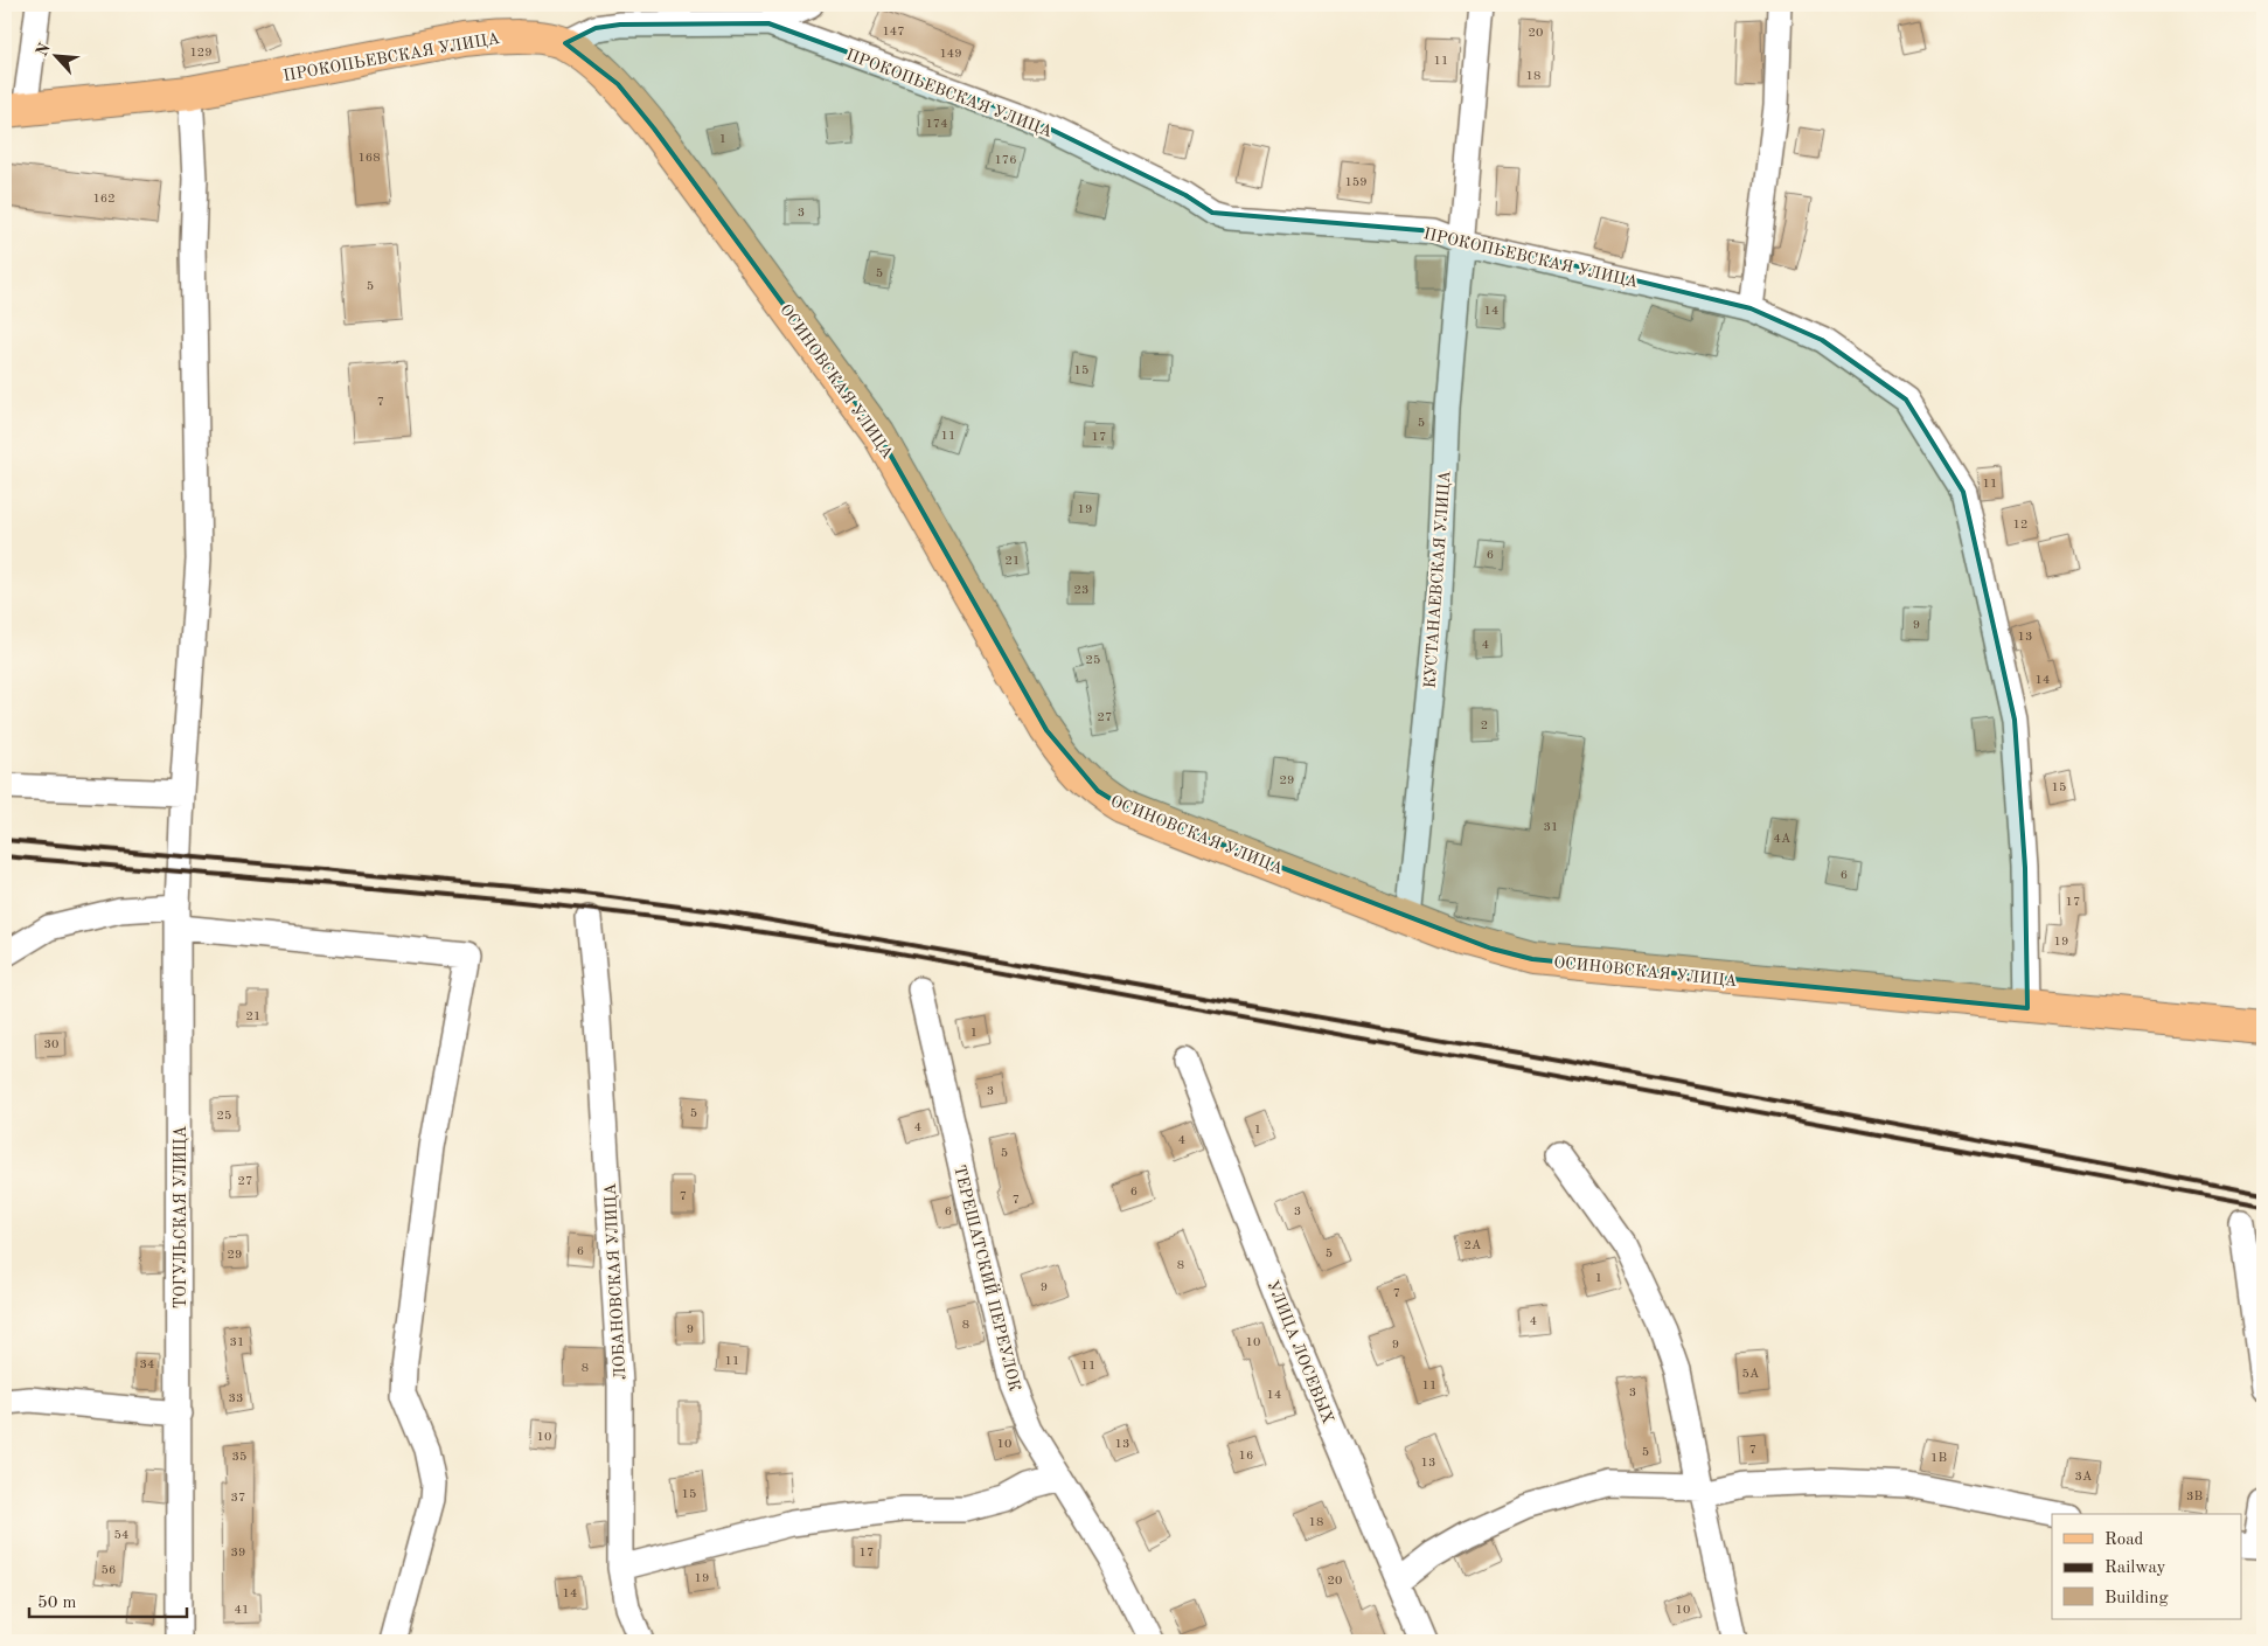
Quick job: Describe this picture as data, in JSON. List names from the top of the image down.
{
  "streets": {
    "main road": ["ПРОКОПЬЕВСКАЯ УЛИЦА", "ОСИНОВСКАЯ УЛИЦА"],
    "street": [
      "КУСТАНАЕВСКАЯ УЛИЦА",
      "ТОГУЛЬСКАЯ УЛИЦА",
      "ТЕРЕШАТСКИЙ ПЕРЕУЛОК",
      "ЛОБАНОВСКАЯ УЛИЦА",
      "УЛИЦА ЛОСЕВЫХ"
    ]
  },
  "crossings": [
    ["ПРОКОПЬЕВСКАЯ УЛИЦА", "ОСИНОВСКАЯ УЛИЦА"],
    ["ПРОКОПЬЕВСКАЯ УЛИЦА", "КУСТАНАЕВСКАЯ УЛИЦА"],
    ["ПРОКОПЬЕВСКАЯ УЛИЦА", "ТОГУЛЬСКАЯ УЛИЦА"],
    ["ОСИНОВСКАЯ УЛИЦА", "КУСТАНАЕВСКАЯ УЛИЦА"]
  ],
  "house_numbers": [
    "147",
    "20",
    "129",
    "149",
    "11",
    "18",
    "174",
    "1",
    "168",
    "176",
    "159",
    "162",
    "3",
    "5",
    "5",
    "14",
    "15",
    "7",
    "5",
    "11",
    "17",
    "11",
    "19",
    "12",
    "6",
    "21",
    "23",
    "9",
    "13",
    "4",
    "25",
    "14",
    "27",
    "2",
    "29",
    "15",
    "31",
    "4А",
    "6",
    "17",
    "19",
    "21",
    "1",
    "30",
    "3",
    "5",
    "25",
    "4",
    "1",
    "4",
    "5",
    "27",
    "6",
    "7",
    "7",
    "6",
    "3",
    "2А",
    "6",
    "5",
    "29",
    "8",
    "1",
    "9",
    "7",
    "4",
    "8",
    "9",
    "31",
    "10",
    "9",
    "11",
    "34",
    "11",
    "8",
    "5А",
    "11",
    "3",
    "14",
    "33",
    "10",
    "10",
    "13",
    "7",
    "5",
    "16",
    "35",
    "1В",
    "13",
    "3А",
    "15",
    "3В",
    "37",
    "18",
    "54",
    "39",
    "17",
    "56",
    "19",
    "20",
    "14",
    "41",
    "10"
  ],
  "legend": ["Road", "Railway", "Building"],
  "scale_bar": "50 m",
  "north": "top left"
}
